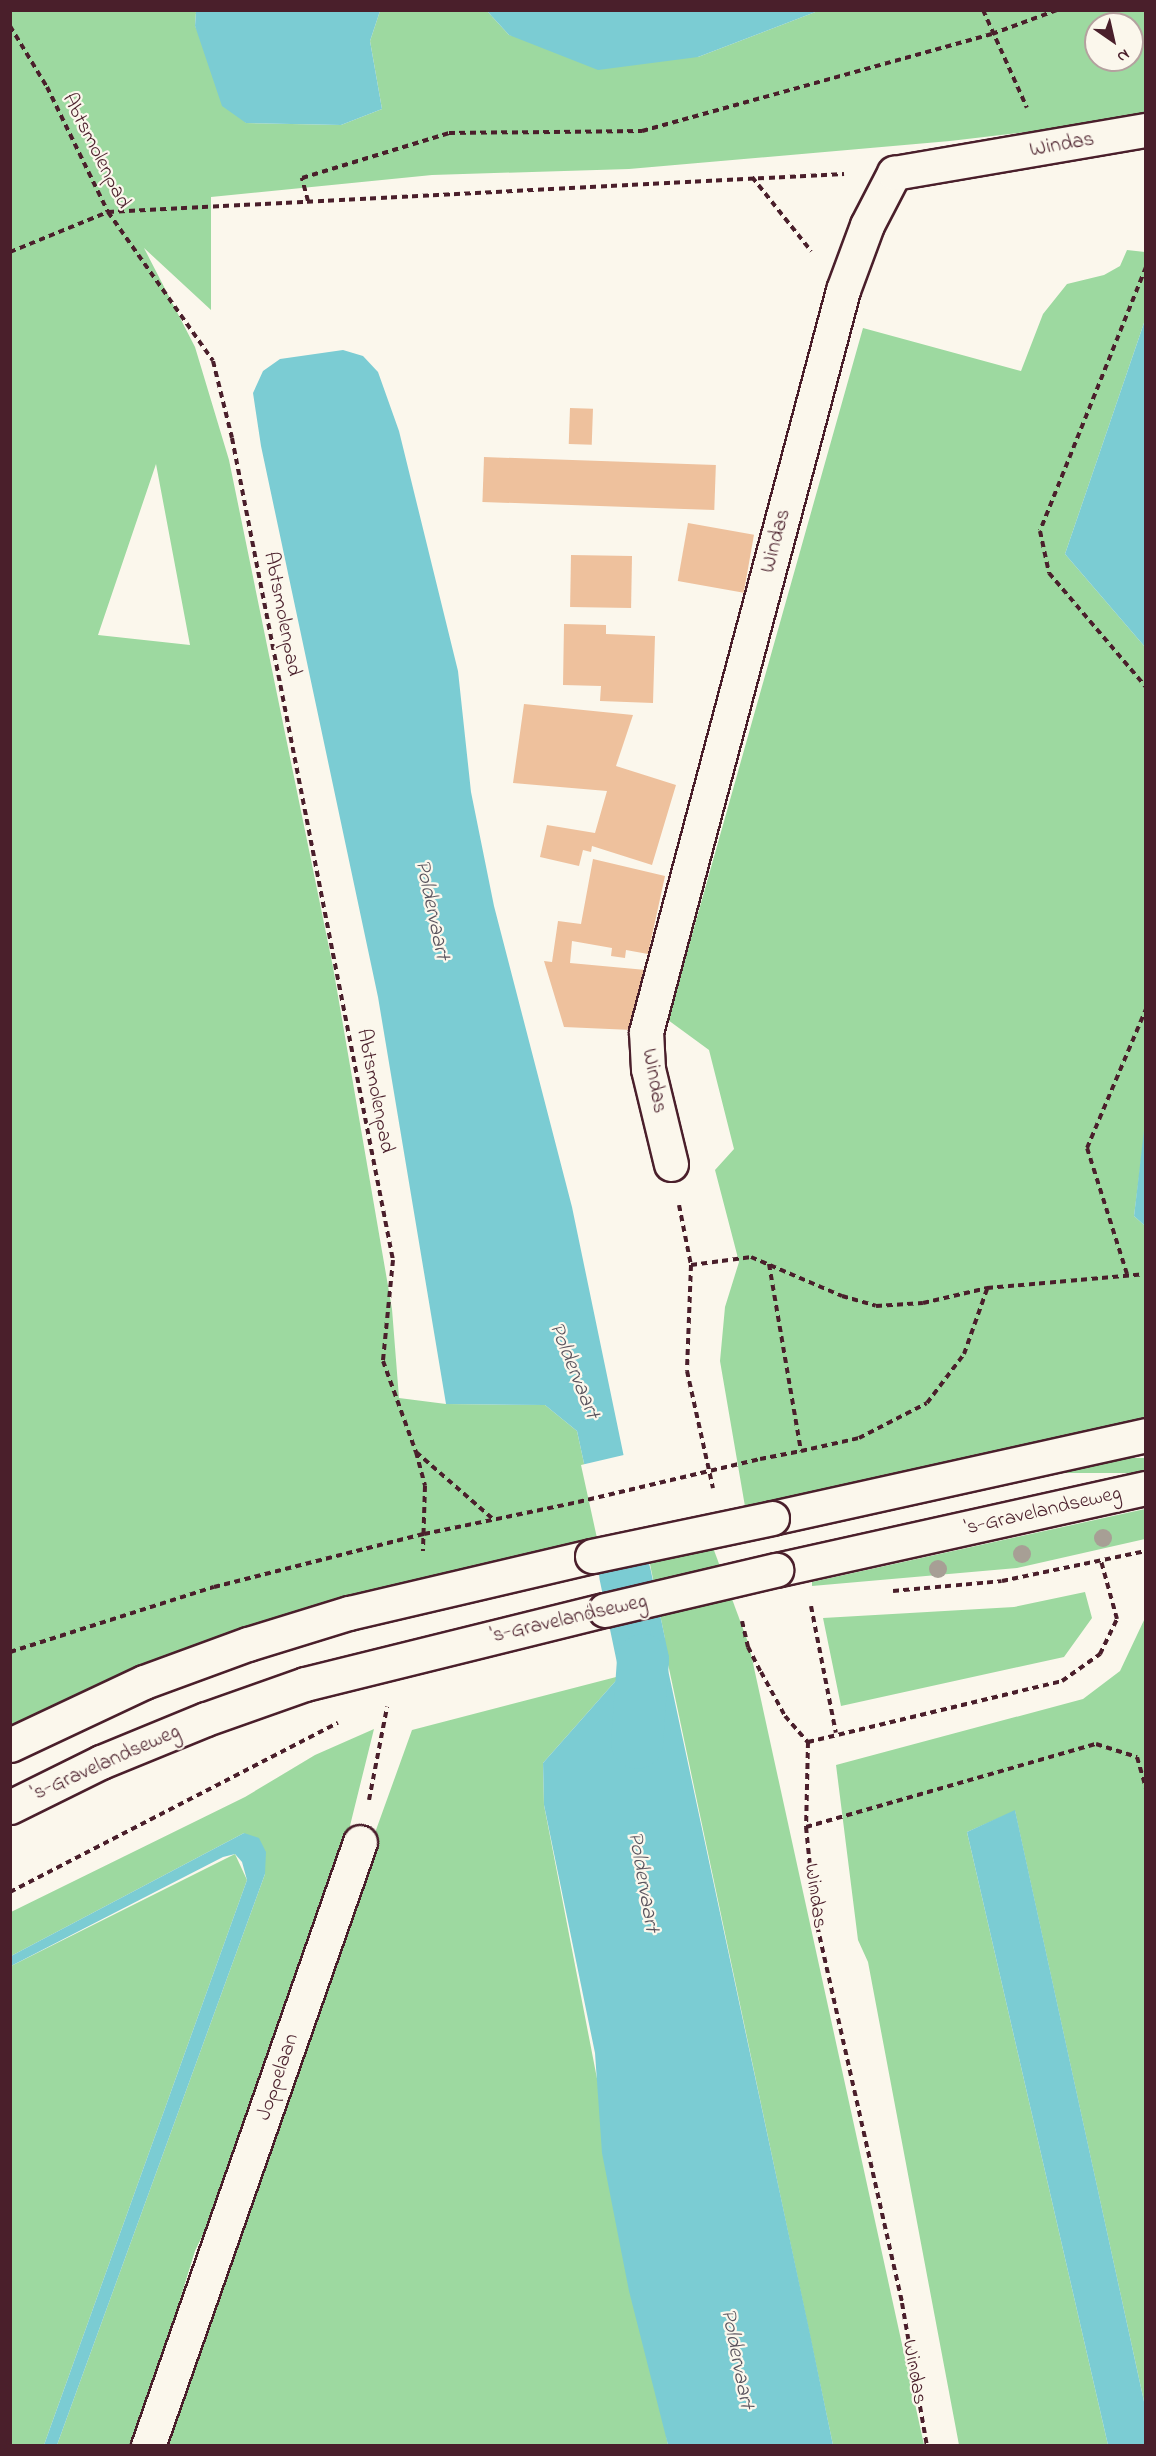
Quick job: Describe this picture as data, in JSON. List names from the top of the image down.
{
  "streets": {
    "main road": ["Windas", "'s-Gravelandseweg", "Joppelaan"],
    "path": ["Abtsmolenpad"]
  },
  "water": ["Poldervaart"],
  "north": "bottom right"
}
